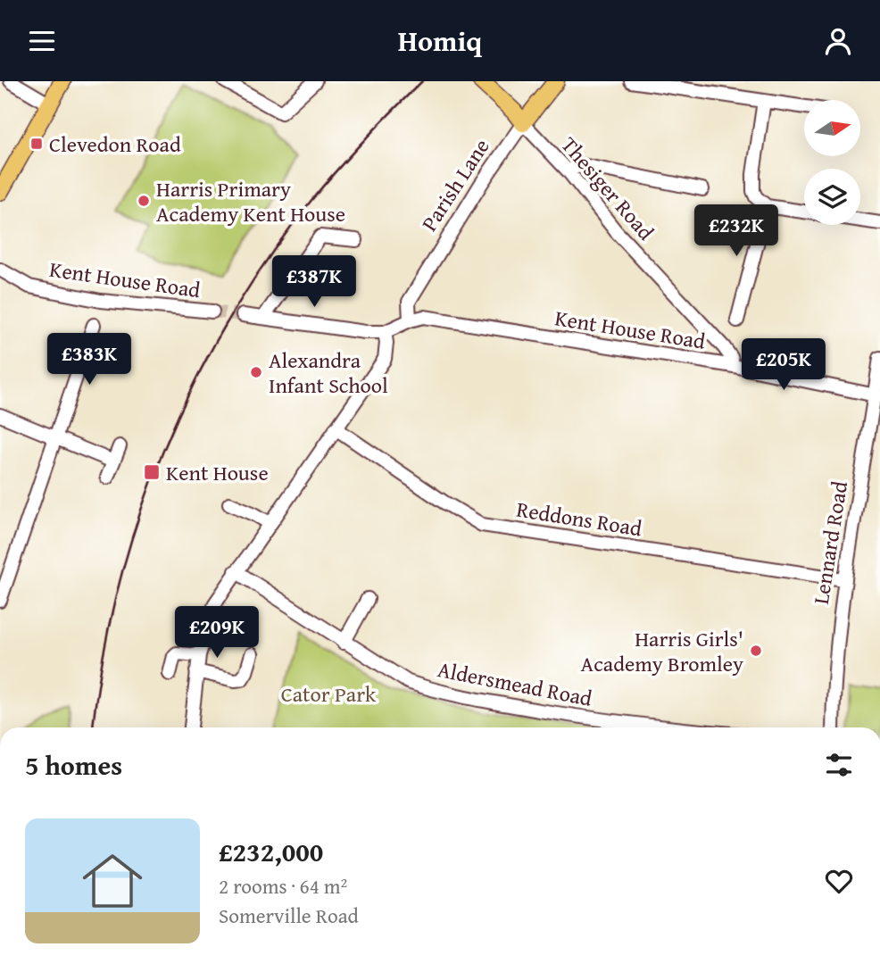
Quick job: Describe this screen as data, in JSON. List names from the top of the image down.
{
  "streets": {
    "main road": ["Parish Lane"],
    "street": [
      "Thesiger Road",
      "Kent House Road",
      "Reddons Road",
      "Lennard Road",
      "Aldersmead Road"
    ]
  },
  "crossings": [
    ["Parish Lane", "Thesiger Road"],
    ["Parish Lane", "Kent House Road"],
    ["Thesiger Road", "Kent House Road"],
    ["Kent House Road", "Lennard Road"],
    ["Reddons Road", "Lennard Road"]
  ],
  "parks": ["Cator Park"],
  "places": {
    "transit": ["Clevedon Road", "Kent House"],
    "other": ["Harris Primary Academy Kent House", "Alexandra Infant School", "Harris Girls' Academy Bromley"]
  },
  "north": "right",
  "page": {
    "header": "Homiq",
    "price": [
      "£232K",
      "£387K",
      "£383K",
      "£205K",
      "£209K"
    ],
    "heading": "5 homes",
    "list": [
      {
        "name": "£232,000",
        "note": "2 rooms · 64 m² · Somerville Road"
      }
    ]
  }
}
